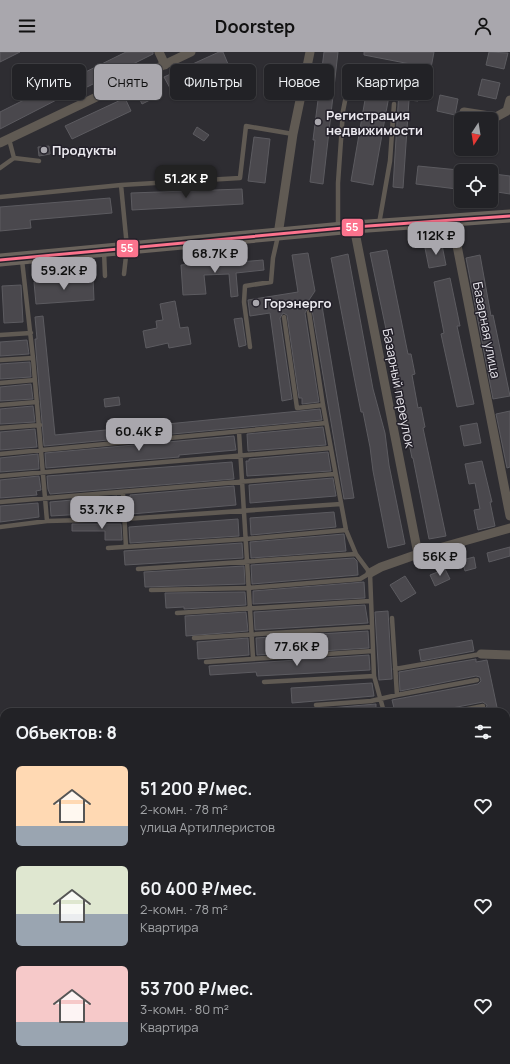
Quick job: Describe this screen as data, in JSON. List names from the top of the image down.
{
  "streets": {
    "street": ["Базарная улица", "Базарный переулок"]
  },
  "places": ["Регистрация недвижимости", "Продукты", "Горэнерго"],
  "lines": ["transit line 55"],
  "north": "bottom",
  "page": {
    "header": "Doorstep",
    "chip": [
      "Купить",
      "Снять",
      "Фильтры",
      "Новое",
      "Квартира"
    ],
    "price": [
      "51.2K ₽",
      "112K ₽",
      "68.7K ₽",
      "59.2K ₽",
      "60.4K ₽",
      "53.7K ₽",
      "56K ₽",
      "77.6K ₽"
    ],
    "heading": "Объектов: 8",
    "list": [
      {
        "name": "51 200 ₽/мес.",
        "note": "2-комн. · 78 m² · улица Артиллеристов"
      },
      {
        "name": "60 400 ₽/мес.",
        "note": "2-комн. · 78 m² · Квартира"
      },
      {
        "name": "53 700 ₽/мес.",
        "note": "3-комн. · 80 m² · Квартира"
      }
    ]
  }
}
